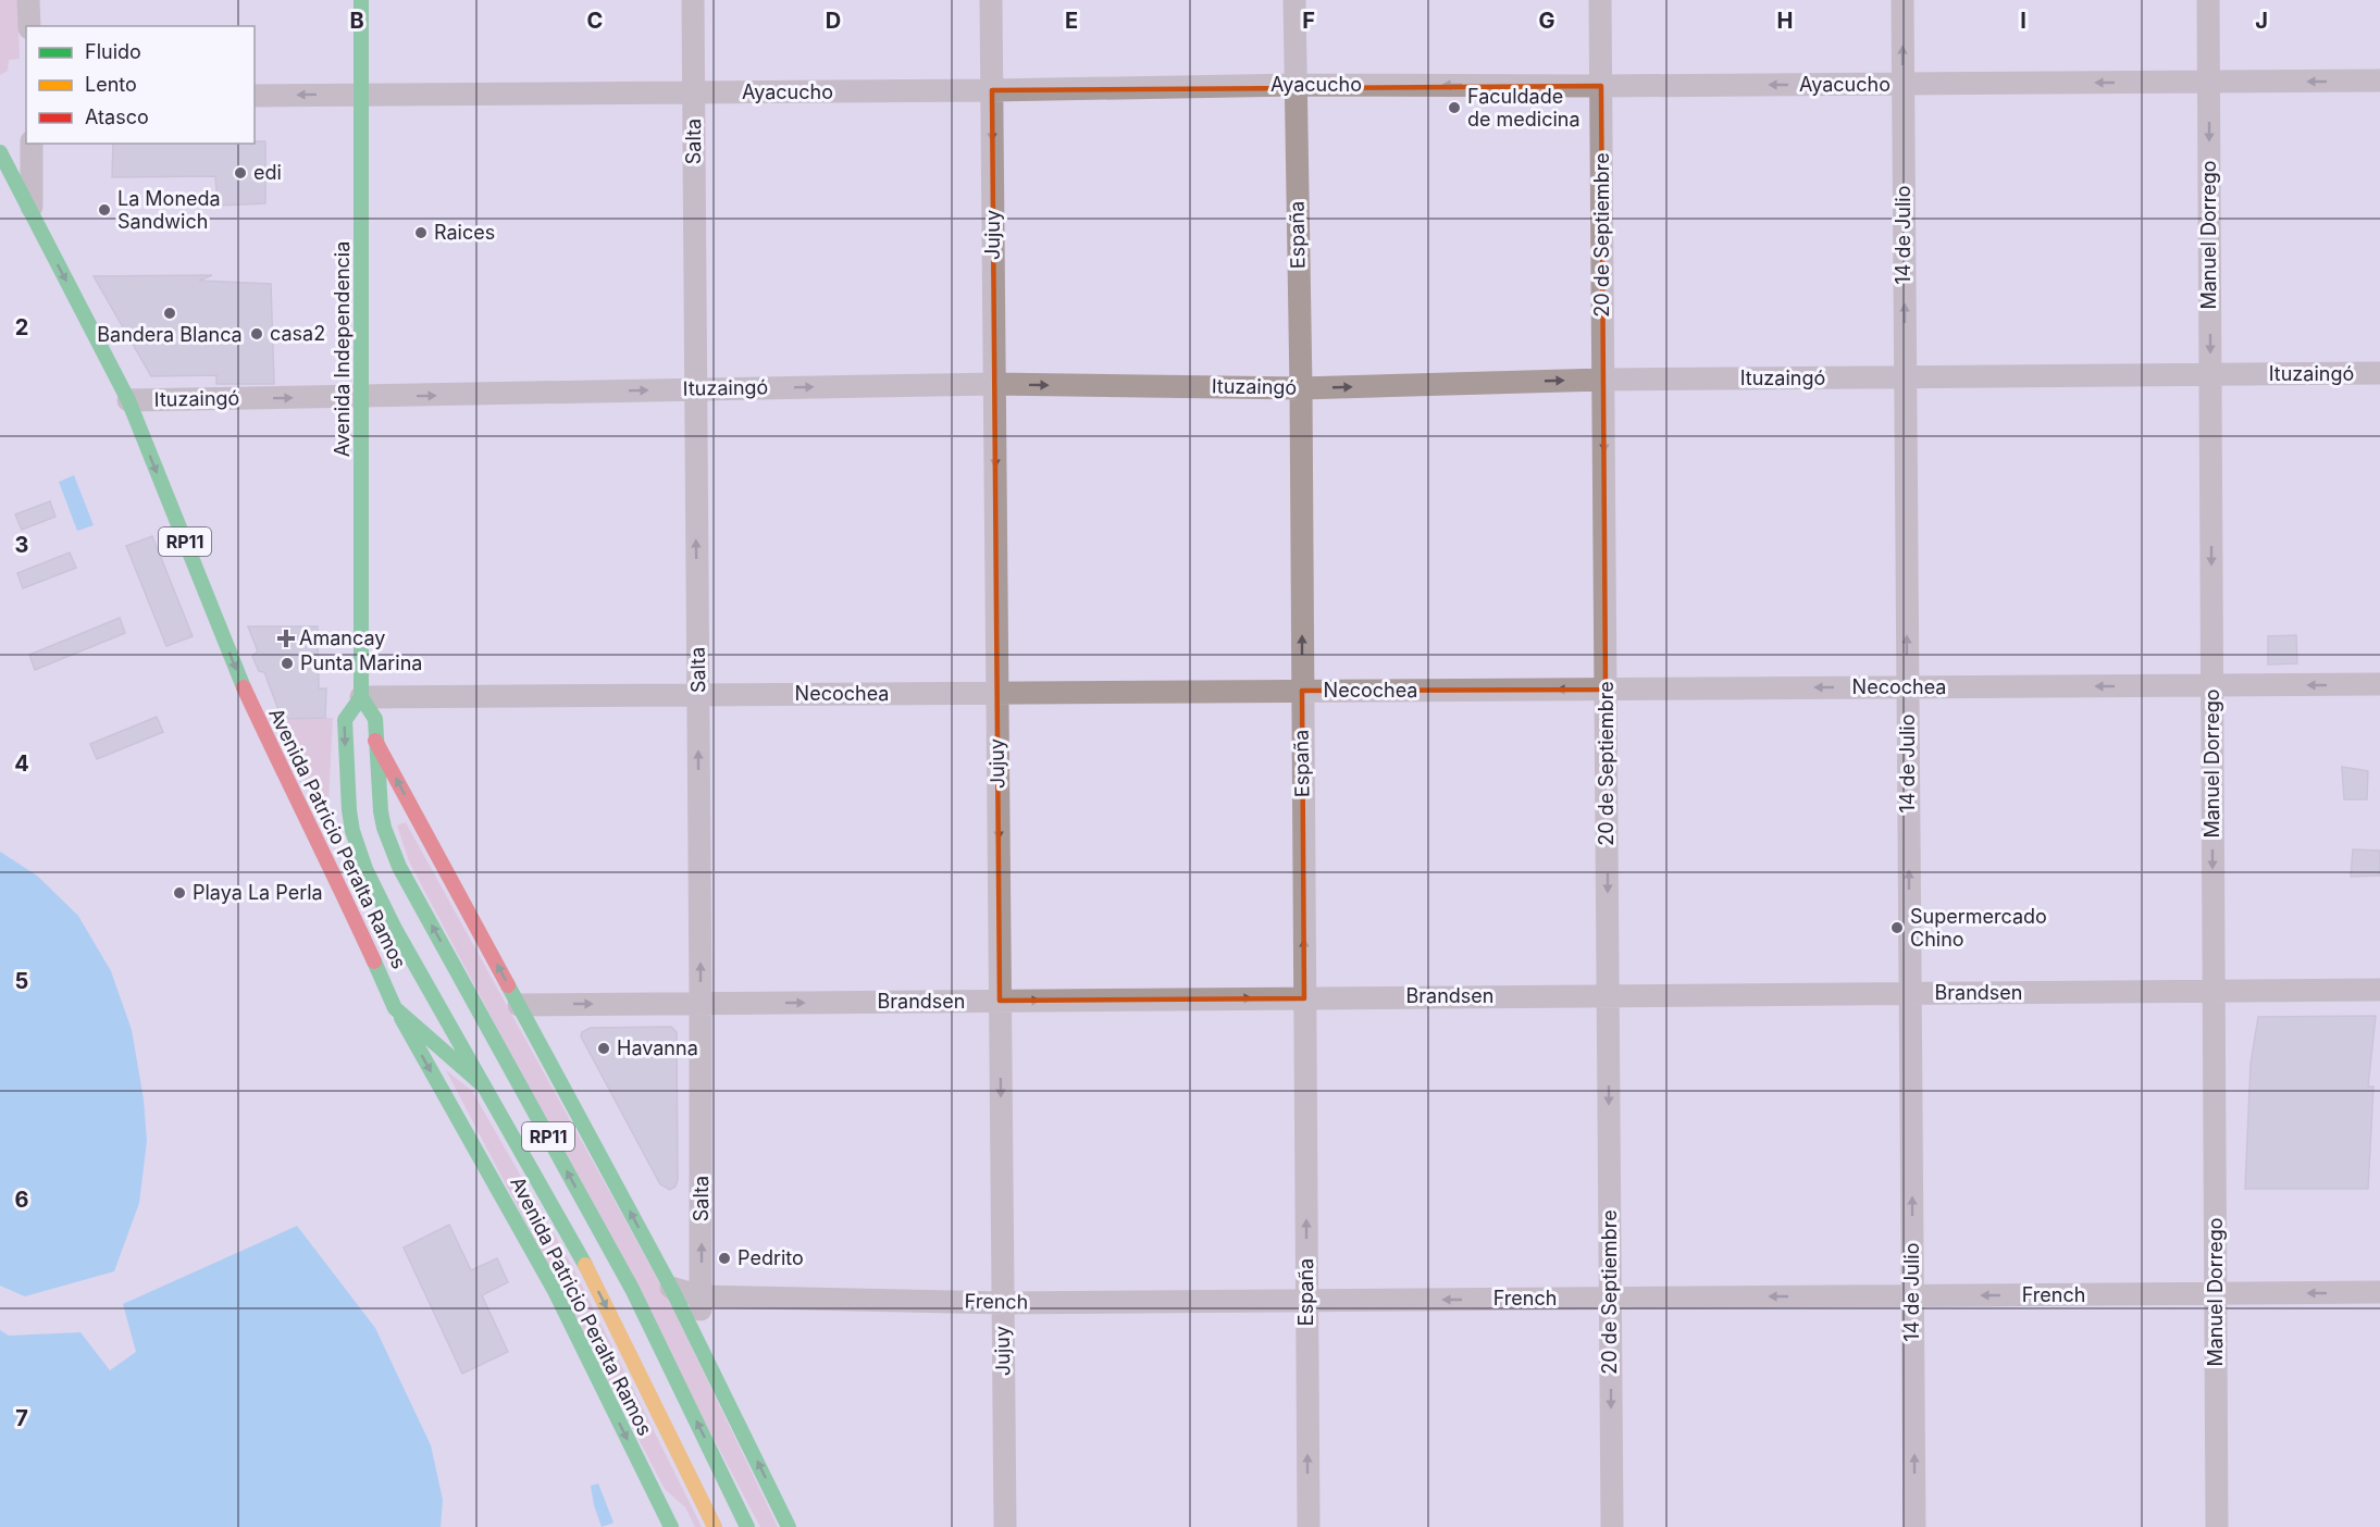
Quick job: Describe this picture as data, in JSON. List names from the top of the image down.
{
  "streets": {
    "main road": ["Avenida Independencia", "RP11", "Avenida Patricio Peralta Ramos"],
    "street": [
      "Ayacucho",
      "Salta",
      "Jujuy",
      "España",
      "20 de Septiembre",
      "14 de Julio",
      "Manuel Dorrego",
      "Ituzaingó",
      "Necochea",
      "Brandsen",
      "French"
    ]
  },
  "crossings": [
    ["Ayacucho", "Salta"],
    ["Ayacucho", "Jujuy"],
    ["Ayacucho", "España"],
    ["Ayacucho", "20 de Septiembre"],
    ["Ayacucho", "14 de Julio"],
    ["Ayacucho", "Manuel Dorrego"],
    ["Ayacucho", "Avenida Independencia"],
    ["Salta", "Ituzaingó"],
    ["Salta", "Necochea"],
    ["Salta", "Brandsen"],
    ["Salta", "French"],
    ["Jujuy", "Ituzaingó"],
    ["Jujuy", "Necochea"],
    ["Jujuy", "Brandsen"],
    ["Jujuy", "French"],
    ["España", "Ituzaingó"],
    ["España", "Necochea"],
    ["España", "Brandsen"],
    ["España", "French"],
    ["20 de Septiembre", "Ituzaingó"],
    ["20 de Septiembre", "Necochea"],
    ["20 de Septiembre", "Brandsen"],
    ["20 de Septiembre", "French"],
    ["14 de Julio", "Ituzaingó"],
    ["14 de Julio", "Necochea"],
    ["14 de Julio", "Brandsen"],
    ["14 de Julio", "French"],
    ["Manuel Dorrego", "Ituzaingó"],
    ["Manuel Dorrego", "Necochea"],
    ["Manuel Dorrego", "Brandsen"],
    ["Manuel Dorrego", "French"],
    ["Avenida Independencia", "Ituzaingó"],
    ["Avenida Independencia", "RP11"],
    ["Avenida Independencia", "Necochea"],
    ["Avenida Independencia", "Avenida Patricio Peralta Ramos"],
    ["Ituzaingó", "Avenida Patricio Peralta Ramos"],
    ["RP11", "Necochea"],
    ["RP11", "Avenida Patricio Peralta Ramos"],
    ["Necochea", "Avenida Patricio Peralta Ramos"]
  ],
  "one_way": [
    "Ayacucho",
    "Salta",
    "Jujuy",
    "España",
    "20 de Septiembre",
    "14 de Julio",
    "Manuel Dorrego",
    "Ituzaingó",
    "Necochea",
    "Brandsen",
    "French"
  ],
  "places": {
    "other": [
      "Faculdade de medicina",
      "edi",
      "La Moneda Sandwich",
      "Raices",
      "Bandera Blanca",
      "casa2",
      "Punta Marina",
      "Playa La Perla",
      "Supermercado Chino",
      "Havanna",
      "Pedrito"
    ],
    "health": ["Amancay"]
  },
  "legend": ["Fluido", "Lento", "Atasco"],
  "grid": {
    "columns": [
      "B",
      "C",
      "D",
      "E",
      "F",
      "G",
      "H",
      "I",
      "J"
    ],
    "rows": [
      "2",
      "3",
      "4",
      "5",
      "6",
      "7"
    ]
  }
}
